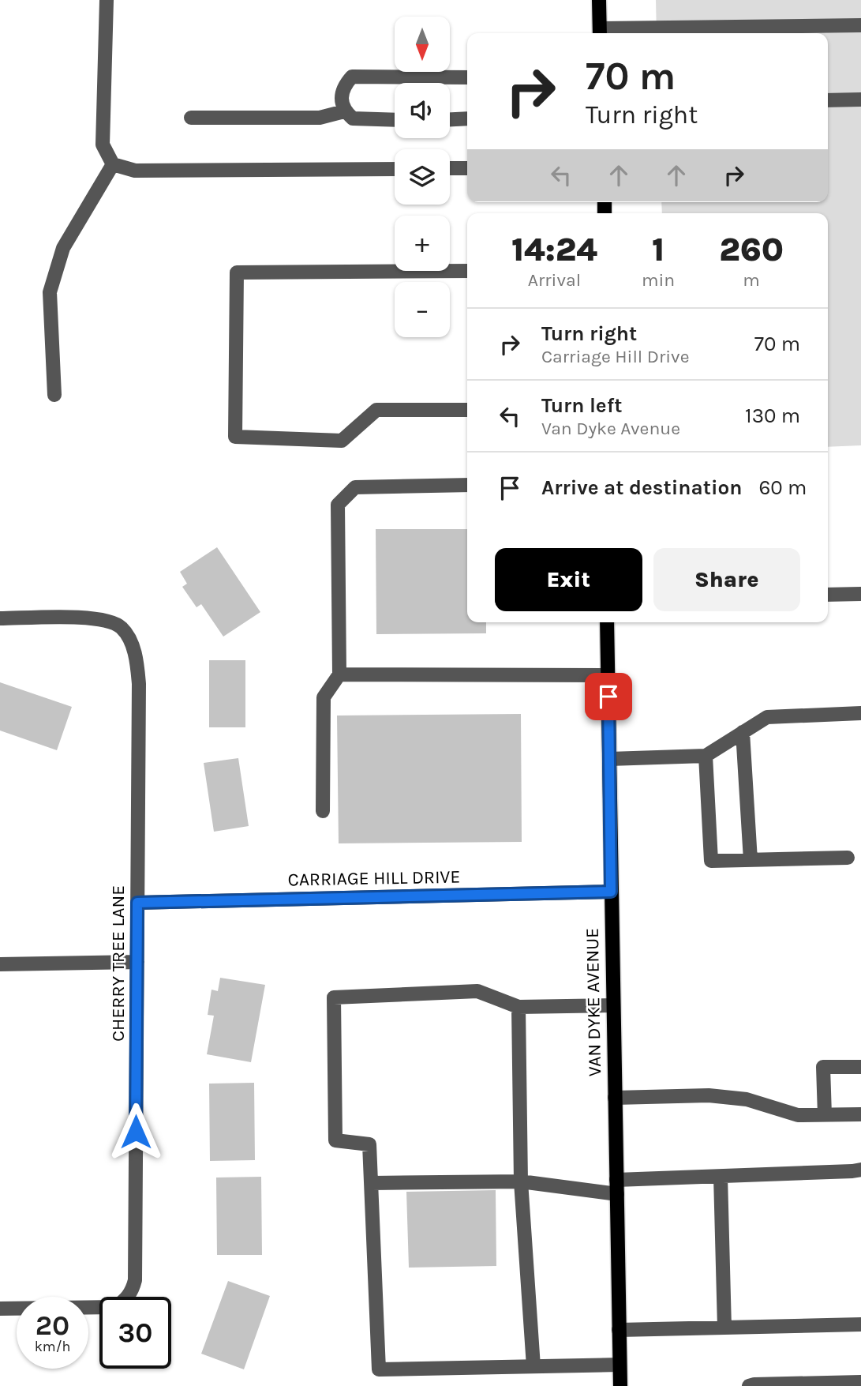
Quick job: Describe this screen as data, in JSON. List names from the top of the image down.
{
  "streets": {
    "main road": ["VAN DYKE AVENUE"],
    "street": ["CARRIAGE HILL DRIVE", "CHERRY TREE LANE"]
  },
  "crossings": [
    ["CARRIAGE HILL DRIVE", "CHERRY TREE LANE"],
    ["CARRIAGE HILL DRIVE", "VAN DYKE AVENUE"]
  ],
  "north": "bottom",
  "page": {
    "map_buttons": ["+", "−"],
    "turn": ["70 m", "Turn right"],
    "eta": [
      "14:24",
      "Arrival",
      "1",
      "min",
      "260",
      "m"
    ],
    "list": [
      {
        "name": "Turn right",
        "note": "Carriage Hill Drive",
        "value": "70 m"
      },
      {
        "name": "Turn left",
        "note": "Van Dyke Avenue",
        "value": "130 m"
      },
      {
        "name": "Arrive at destination",
        "value": "60 m"
      }
    ],
    "buttons": ["Exit", "Share"],
    "speed": "20 km/h",
    "limit": "30"
  }
}
